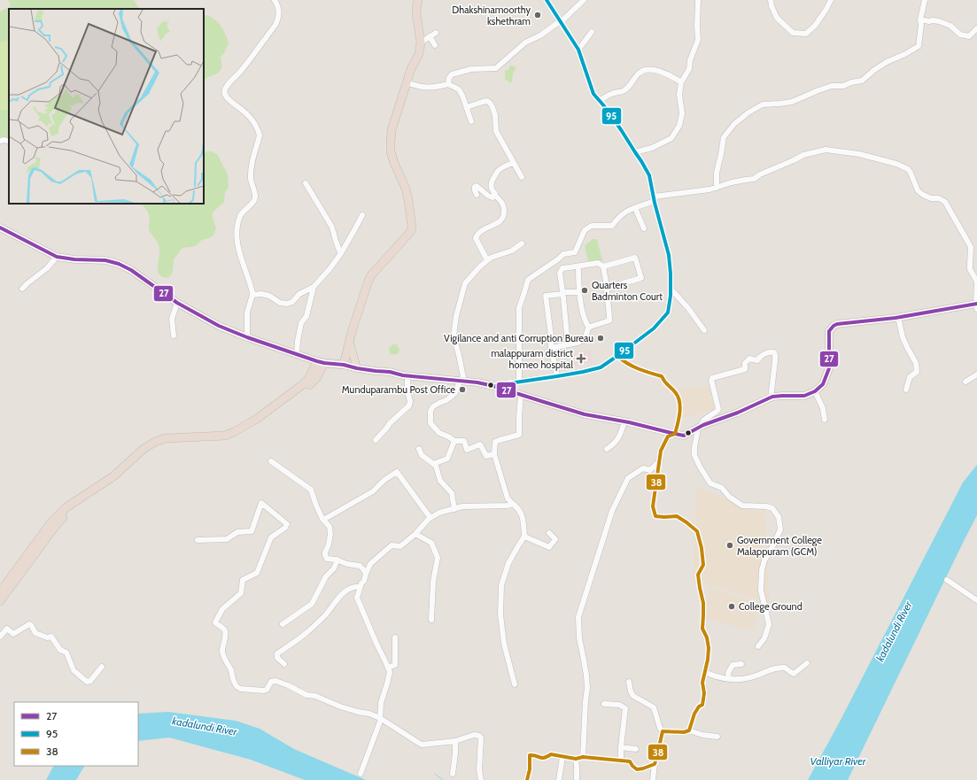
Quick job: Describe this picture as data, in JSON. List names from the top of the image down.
{
  "water": ["kadalundi River", "Valliyar River"],
  "places": {
    "other": [
      "Dhakshinamoorthy kshethram",
      "Quarters Badminton Court",
      "Vigilance and anti Corruption Bureau",
      "Munduparambu Post Office",
      "Government College Malappuram (GCM)",
      "College Ground"
    ],
    "health": ["malappuram district homeo hospital"]
  },
  "lines": ["transit line 95", "transit line 27", "transit line 38"],
  "legend": ["27", "95", "38"]
}
